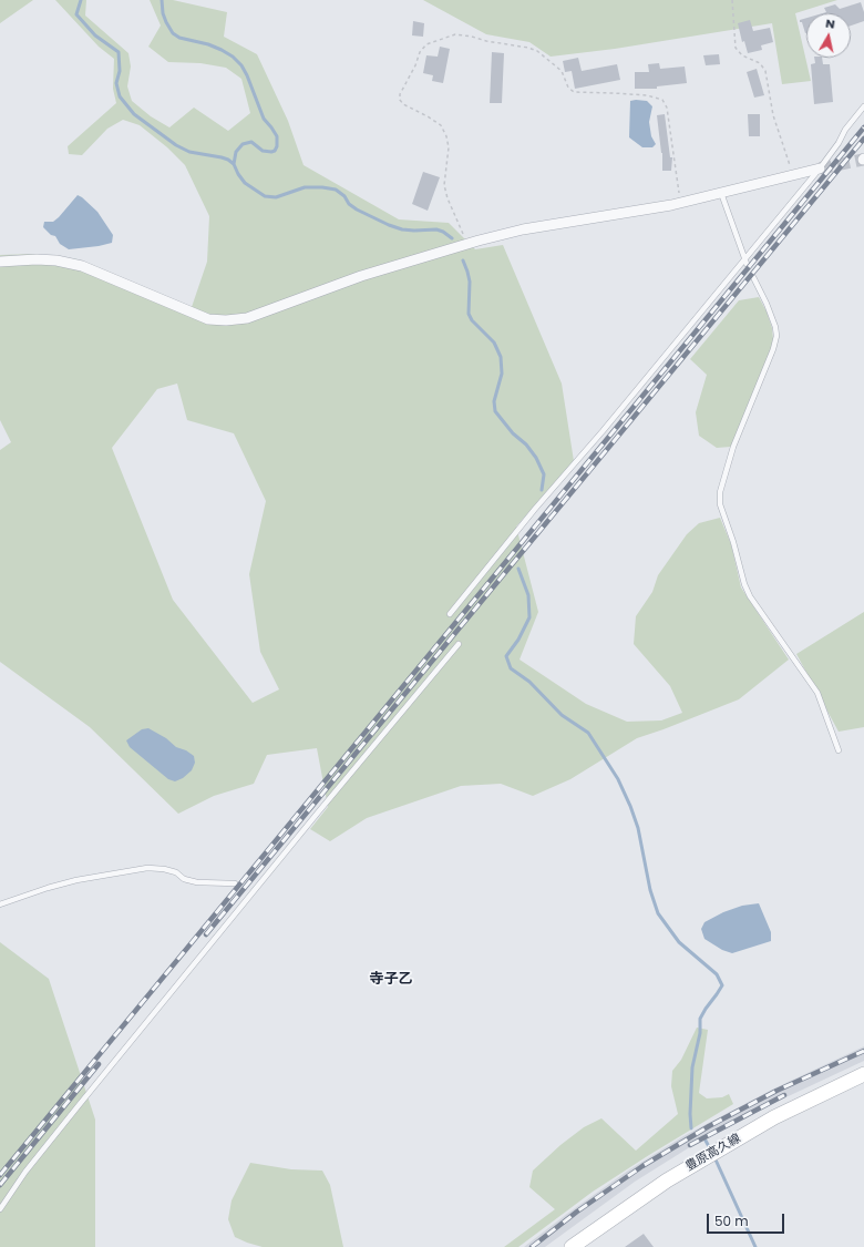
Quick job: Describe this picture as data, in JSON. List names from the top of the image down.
{
  "streets": {
    "main road": ["豊原高久線"]
  },
  "districts": ["寺子乙"],
  "scale_bar": "50 m",
  "north": "top"
}
